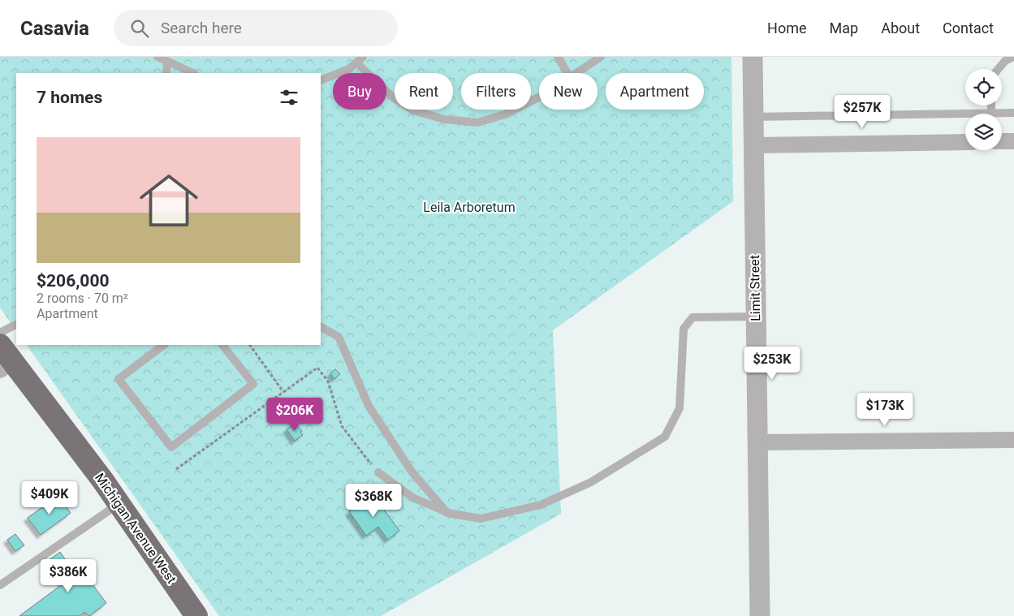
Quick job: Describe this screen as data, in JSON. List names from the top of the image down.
{
  "streets": {
    "highway": ["Michigan Avenue West"],
    "street": ["Limit Street"]
  },
  "parks": ["Leila Arboretum"],
  "page": {
    "header": "Casavia",
    "search": "Search here",
    "nav": [
      "Home",
      "Map",
      "About",
      "Contact"
    ],
    "chip": [
      "Buy",
      "Rent",
      "Filters",
      "New",
      "Apartment"
    ],
    "heading": "7 homes",
    "price": [
      "$257K",
      "$253K",
      "$173K",
      "$206K",
      "$409K",
      "$368K",
      "$386K"
    ],
    "list": [
      {
        "name": "$206,000",
        "note": "2 rooms · 70 m² · Apartment"
      }
    ]
  }
}
